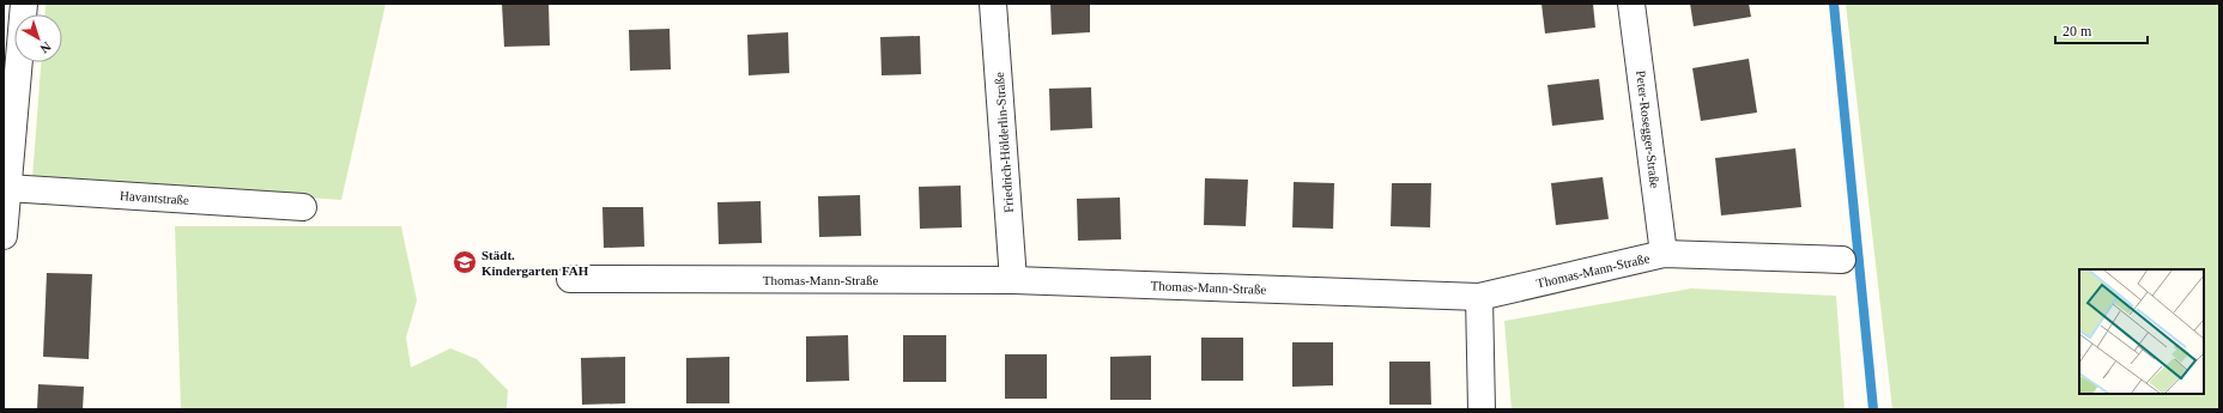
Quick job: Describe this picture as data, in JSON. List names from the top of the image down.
{
  "streets": {
    "street": [
      "Peter-Rosegger-Straße",
      "Friedrich-Hölderlin-Straße",
      "Havantstraße",
      "Thomas-Mann-Straße"
    ]
  },
  "crossings": [
    ["Peter-Rosegger-Straße", "Thomas-Mann-Straße"],
    ["Friedrich-Hölderlin-Straße", "Thomas-Mann-Straße"]
  ],
  "places": {
    "school or university": ["Städt. Kindergarten FAH"]
  },
  "scale_bar": "20 m",
  "north": "bottom right"
}
